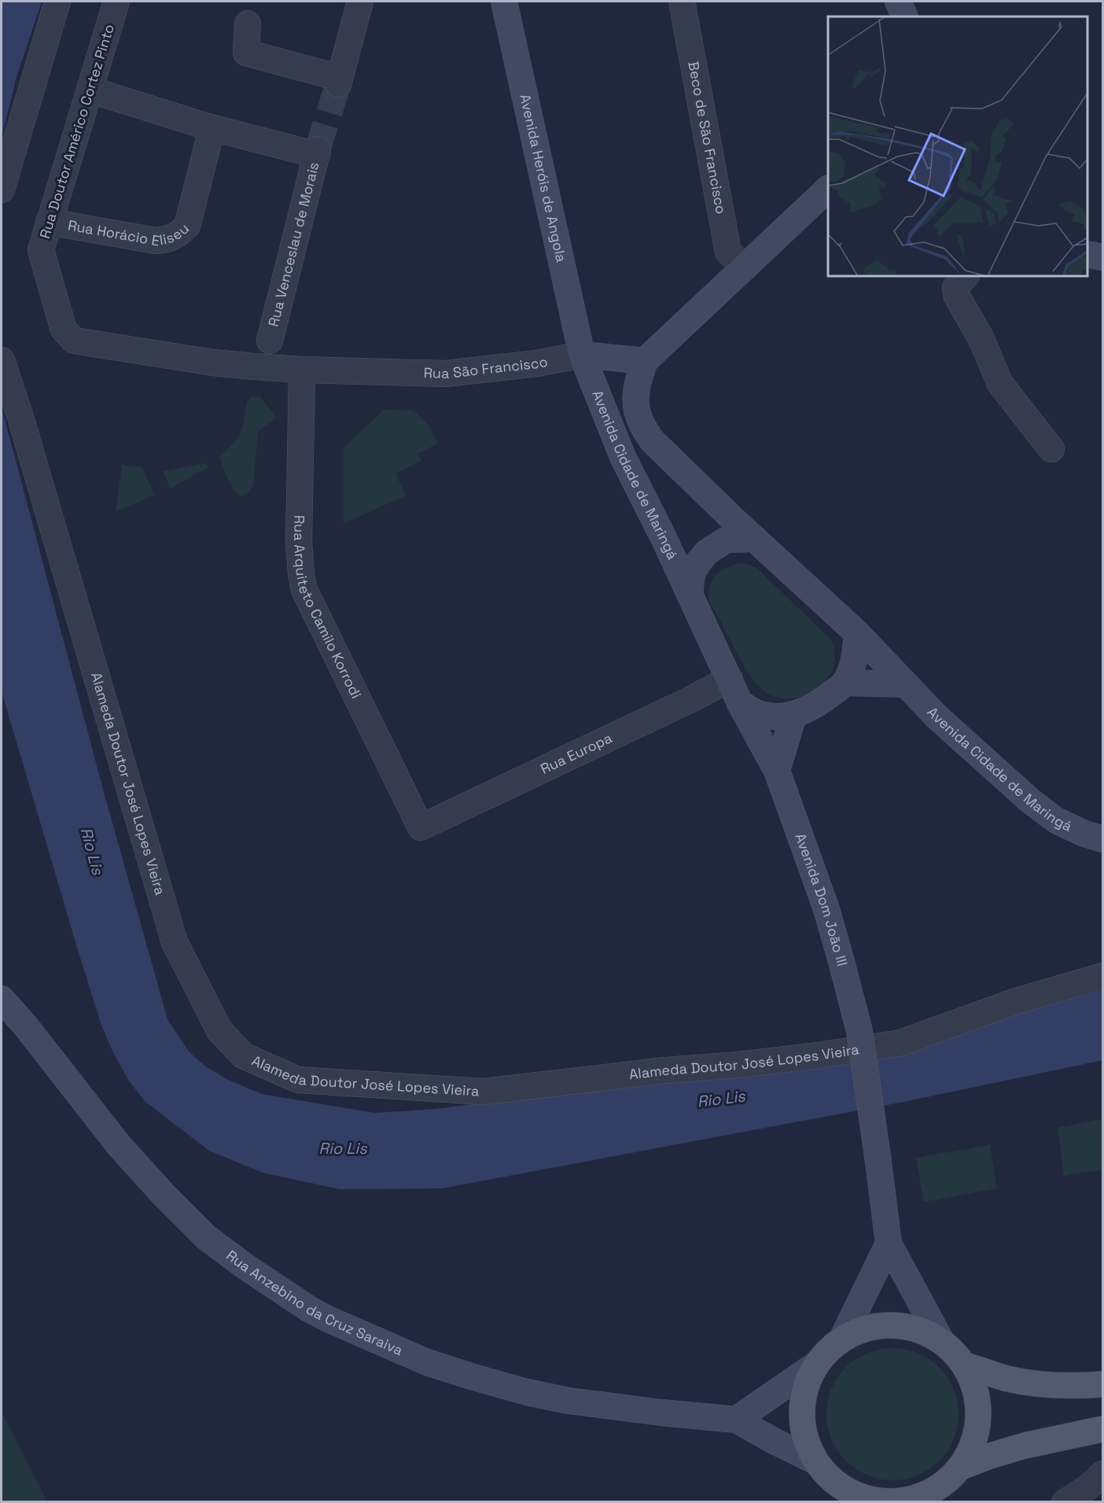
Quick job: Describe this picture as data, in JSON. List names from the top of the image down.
{
  "streets": {
    "main road": [
      "Avenida Heróis de Angola",
      "Rua São Francisco",
      "Avenida Cidade de Maringá",
      "Avenida Dom João III",
      "Rua Anzebino da Cruz Saraiva"
    ],
    "street": [
      "Rua Doutor Américo Cortez Pinto",
      "Beco de São Francisco",
      "Rua Horácio Eliseu",
      "Rua Venceslau de Morais",
      "Rua Arquiteto Camilo Korrodi",
      "Rua Europa",
      "Alameda Doutor José Lopes Vieira"
    ]
  },
  "crossings": [
    ["Rua Doutor Américo Cortez Pinto", "Rua Horácio Eliseu"],
    ["Rua Doutor Américo Cortez Pinto", "Rua São Francisco"],
    ["Avenida Heróis de Angola", "Rua São Francisco"],
    ["Avenida Heróis de Angola", "Avenida Cidade de Maringá"],
    ["Rua Horácio Eliseu", "Rua Venceslau de Morais"],
    ["Rua São Francisco", "Avenida Cidade de Maringá"],
    ["Rua São Francisco", "Rua Arquiteto Camilo Korrodi"],
    ["Avenida Cidade de Maringá", "Rua Europa"],
    ["Avenida Cidade de Maringá", "Avenida Dom João III"],
    ["Rua Arquiteto Camilo Korrodi", "Rua Europa"],
    ["Rua Europa", "Avenida Dom João III"]
  ],
  "water": ["Rio Lis"]
}
